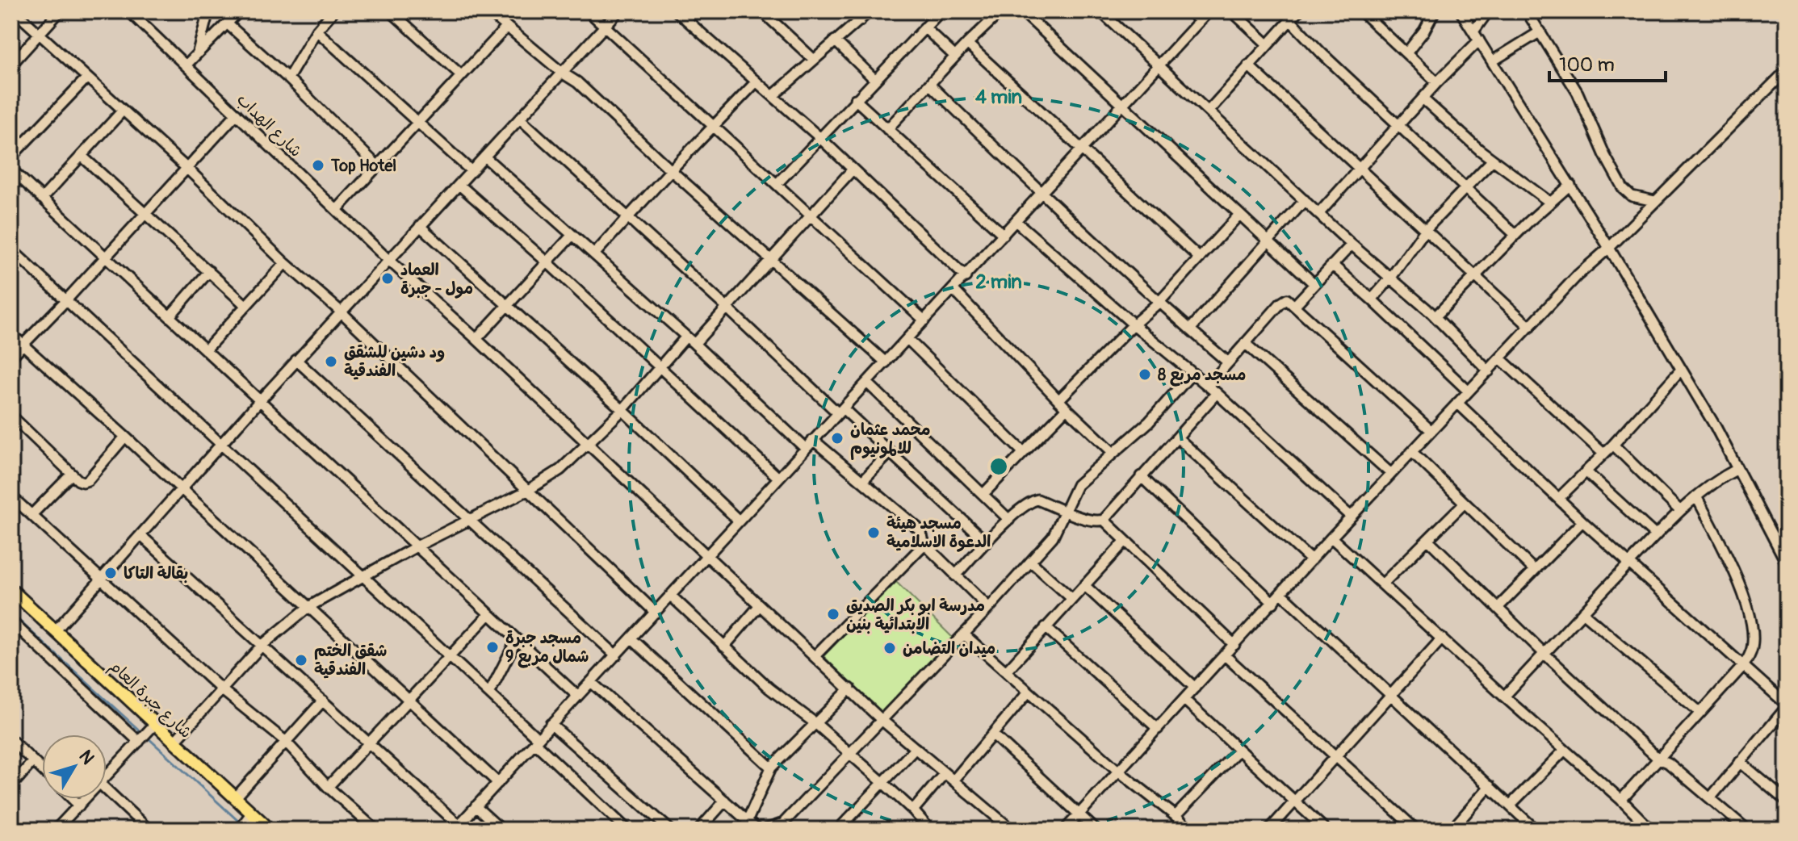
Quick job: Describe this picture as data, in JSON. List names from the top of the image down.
{
  "streets": {
    "main road": ["شارع جبرة العام"],
    "street": ["شارع الهداب"]
  },
  "places": [
    "Top Hotel",
    "العماد مول - جبرة",
    "ود دشين للشقق الفندقية",
    "مسجد مربع 8",
    "محمد عثمان للالمونيوم",
    "مسجد هيئة الدعوة الاسلامية",
    "بقالة التاكا",
    "مدرسة ابو بكر الصديق الابتدائية بنين",
    "مسجد جبرة شمال مربع 9",
    "ميدان التضامن",
    "شقق الختم الفندقية"
  ],
  "scale_bar": "100 m",
  "north": "top right",
  "rings": ["4 min", "2 min"]
}
